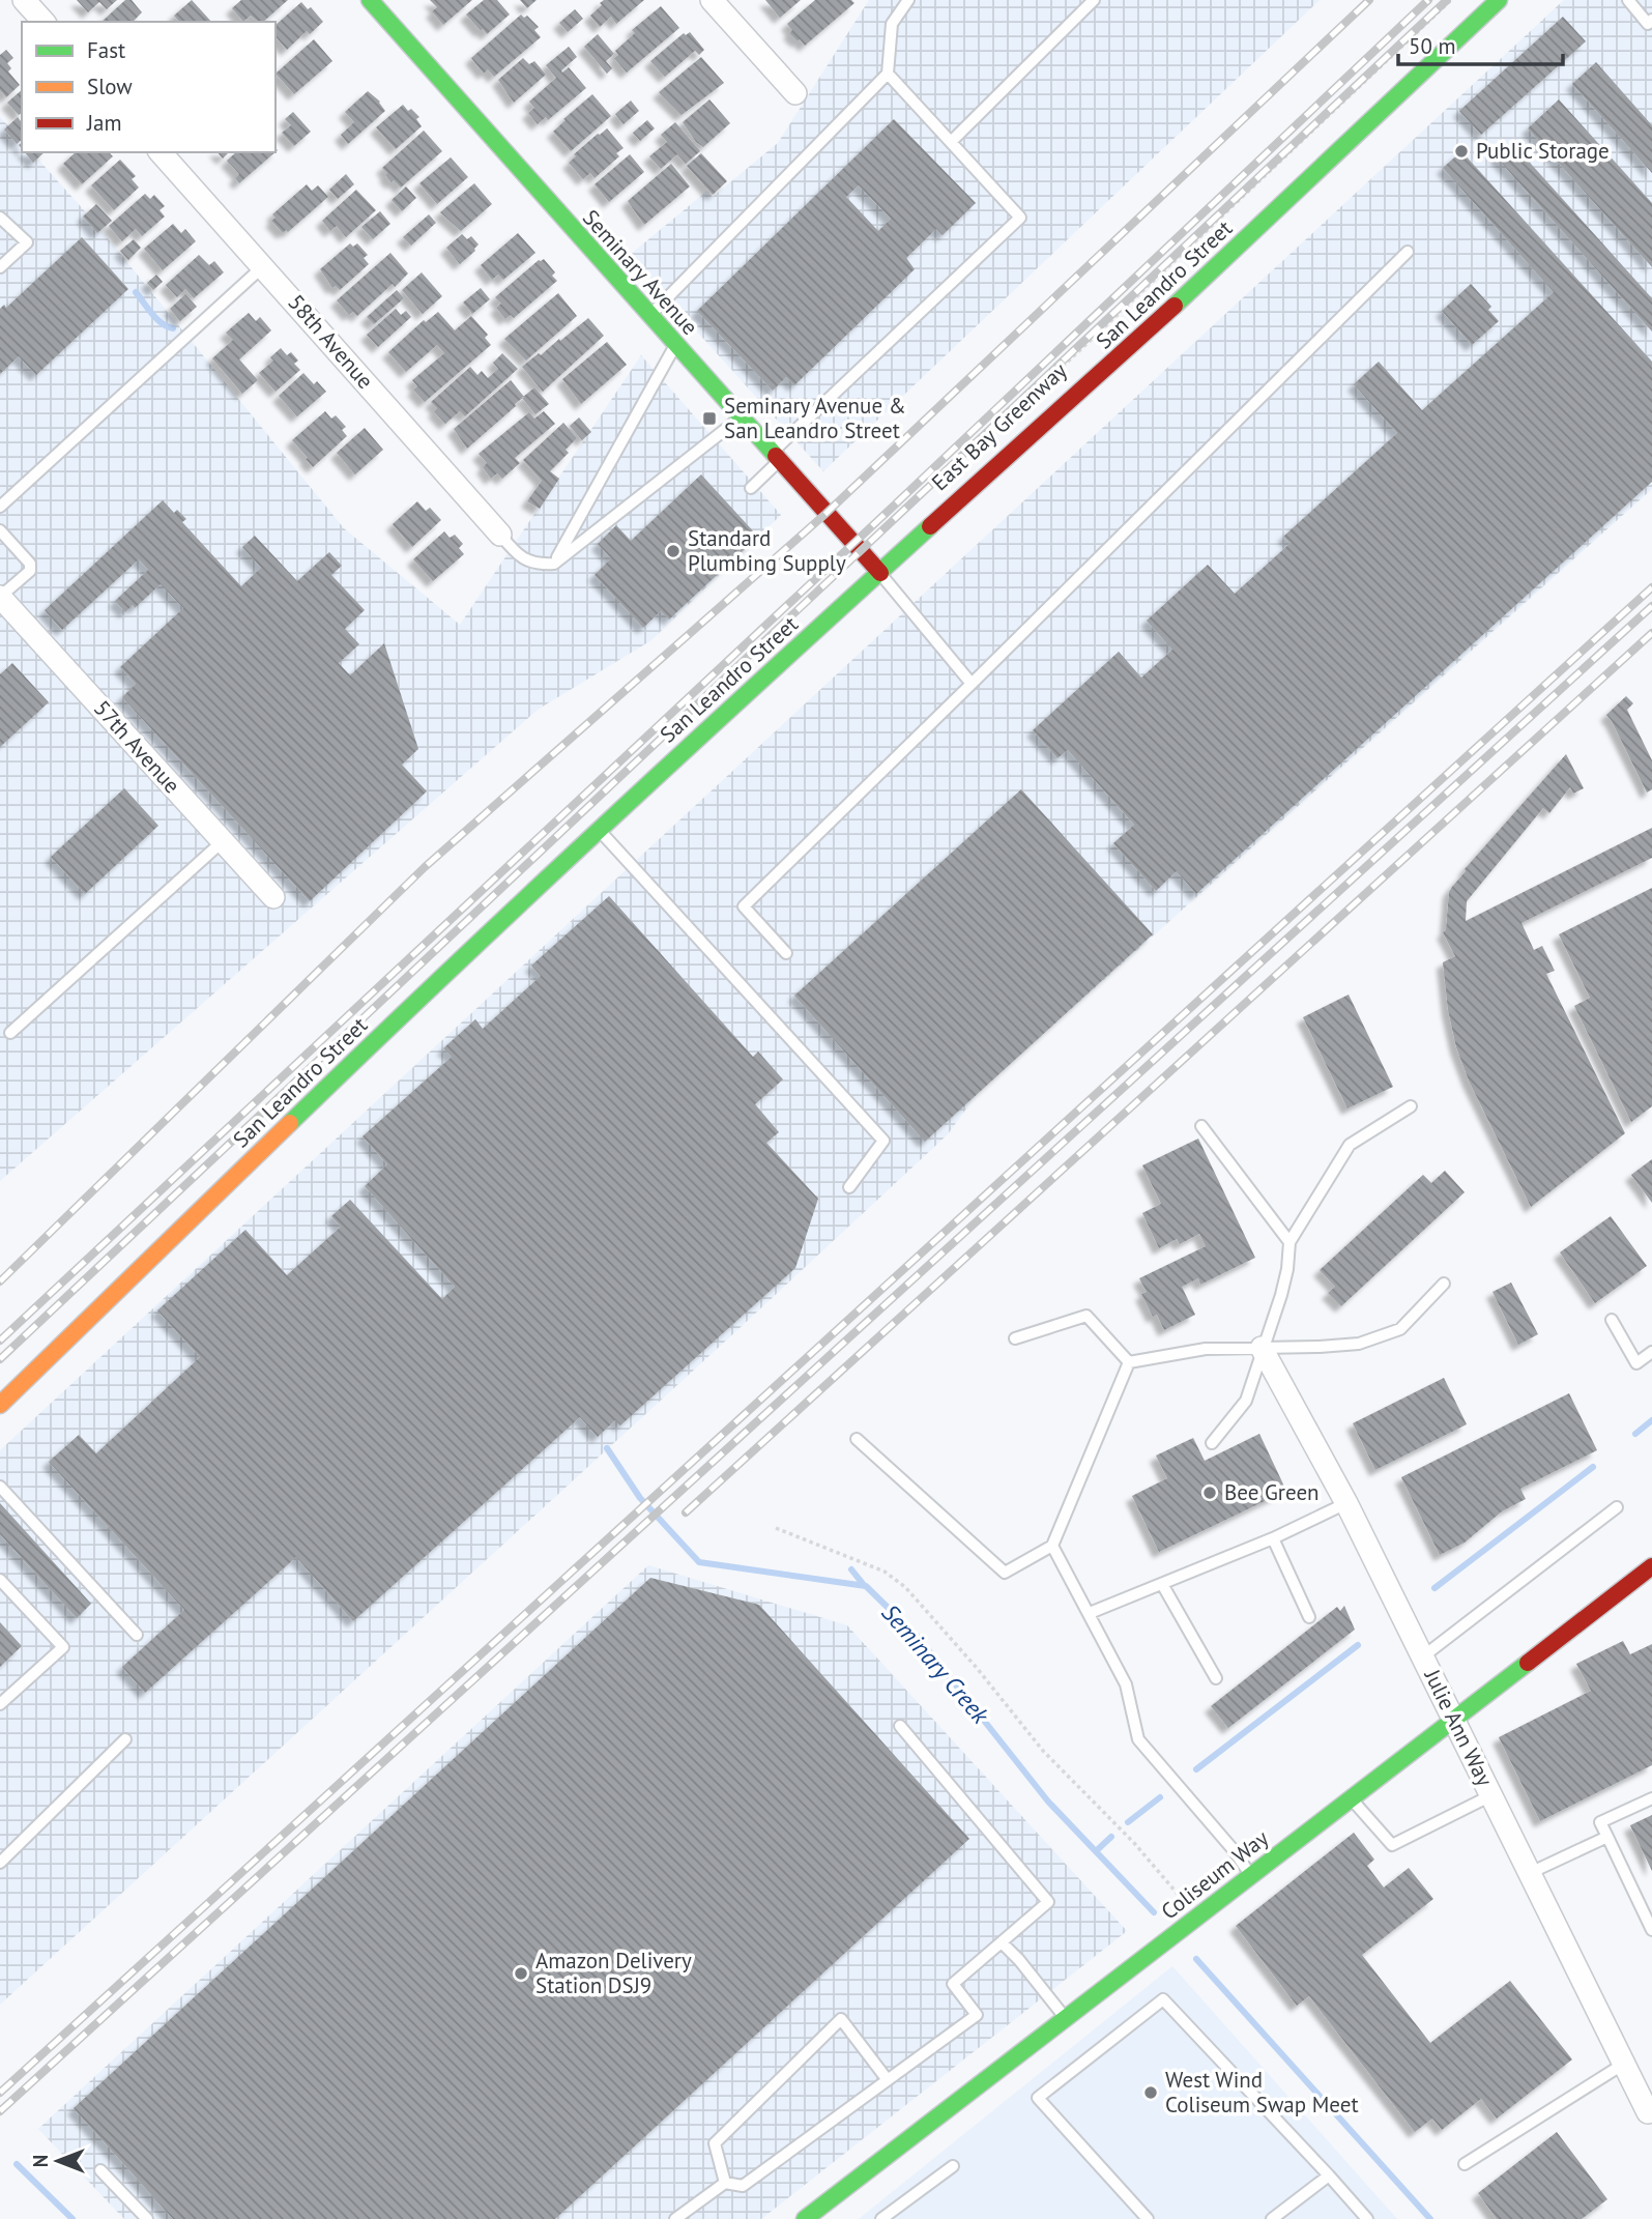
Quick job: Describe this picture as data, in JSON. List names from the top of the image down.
{
  "streets": {
    "main road": ["Seminary Avenue", "San Leandro Street", "Coliseum Way"],
    "street": ["58th Avenue", "57th Avenue", "Julie Ann Way"],
    "path": ["East Bay Greenway"]
  },
  "crossings": [
    ["Seminary Avenue", "San Leandro Street"],
    ["Julie Ann Way", "Coliseum Way"]
  ],
  "water": ["Seminary Creek"],
  "places": {
    "other": [
      "Public Storage",
      "Standard Plumbing Supply",
      "Bee Green",
      "Amazon Delivery Station DSJ9",
      "West Wind Coliseum Swap Meet"
    ],
    "transit": ["Seminary Avenue & San Leandro Street"]
  },
  "legend": ["Fast", "Slow", "Jam"],
  "scale_bar": "50 m",
  "north": "left"
}
